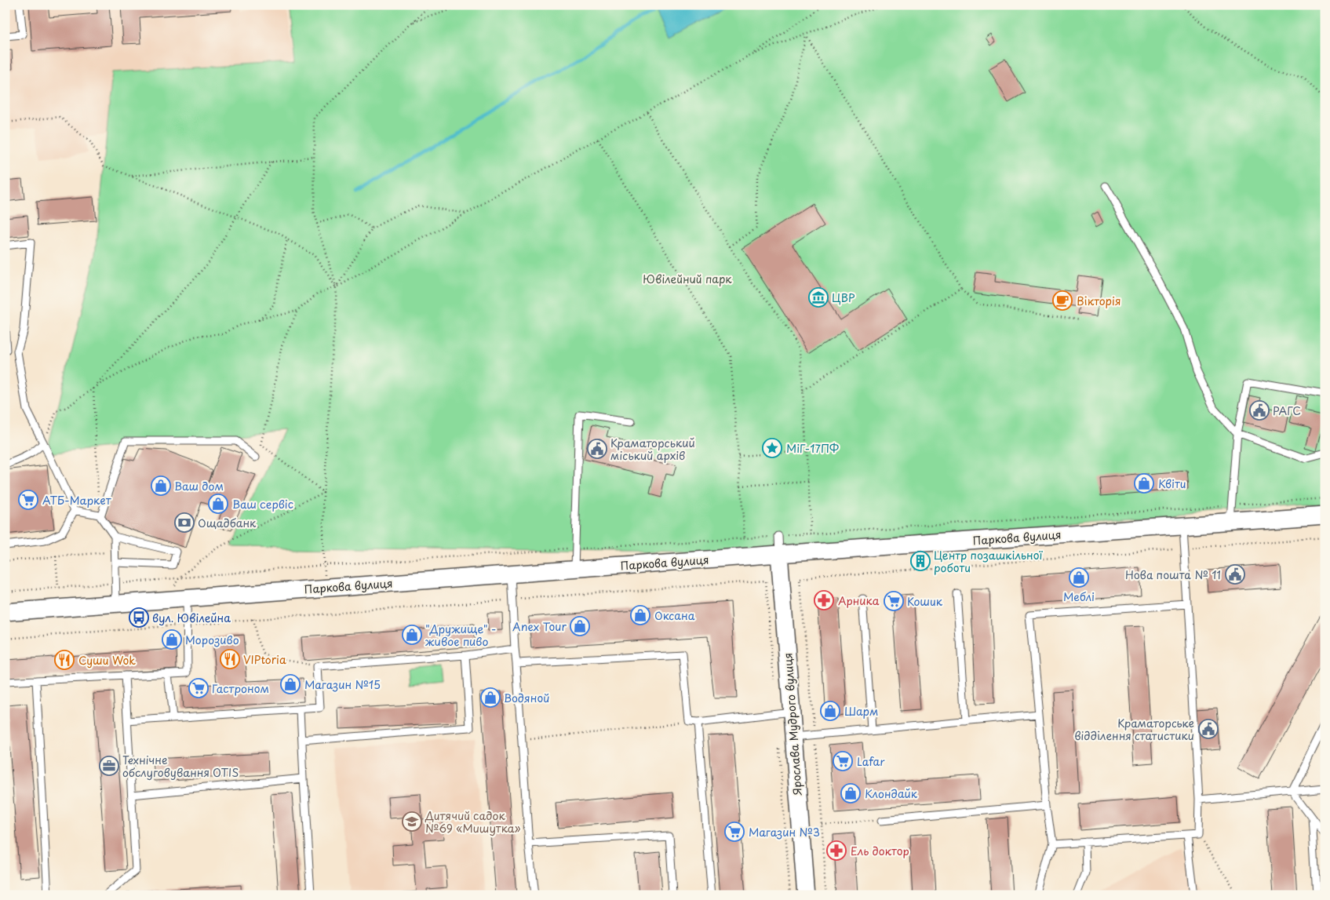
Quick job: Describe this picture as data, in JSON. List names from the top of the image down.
{
  "streets": {
    "street": ["Паркова вулиця", "Ярослава Мудрого вулиця"]
  },
  "crossings": [
    ["Паркова вулиця", "Ярослава Мудрого вулиця"]
  ],
  "parks": ["Ювілейний парк"],
  "places": {
    "museum": ["ЦВР"],
    "cafe": ["Вікторія"],
    "public building": [
      "РАГС",
      "Краматорський міський архів",
      "Нова пошта № 11",
      "Краматорське відділення статистики"
    ],
    "place": ["МіГ-17ПФ"],
    "shop": [
      "Квіти",
      "Ваш дом",
      "Ваш сервіс",
      "Меблі",
      "Оксана",
      "Anex Tour",
      "\"Дружище\" - живое пиво",
      "Морозиво",
      "Магазин №15",
      "Водяной",
      "Шарм",
      "Клондайк"
    ],
    "supermarket": [
      "АТБ-Маркет",
      "Кошик",
      "Гастроном",
      "Lafar",
      "Магазин №3"
    ],
    "bank": ["Ощадбанк"],
    "building": ["Центр позашкільної роботи"],
    "pharmacy": ["Арника", "Ель доктор"],
    "bus stop": ["вул. Ювілейна"],
    "restaurant": ["VIPtoria", "Суши Wok"],
    "office": ["Технічне обслуговування OTIS"],
    "school or university": ["Дитячий садок №69 «Мишутка»"]
  }
}
